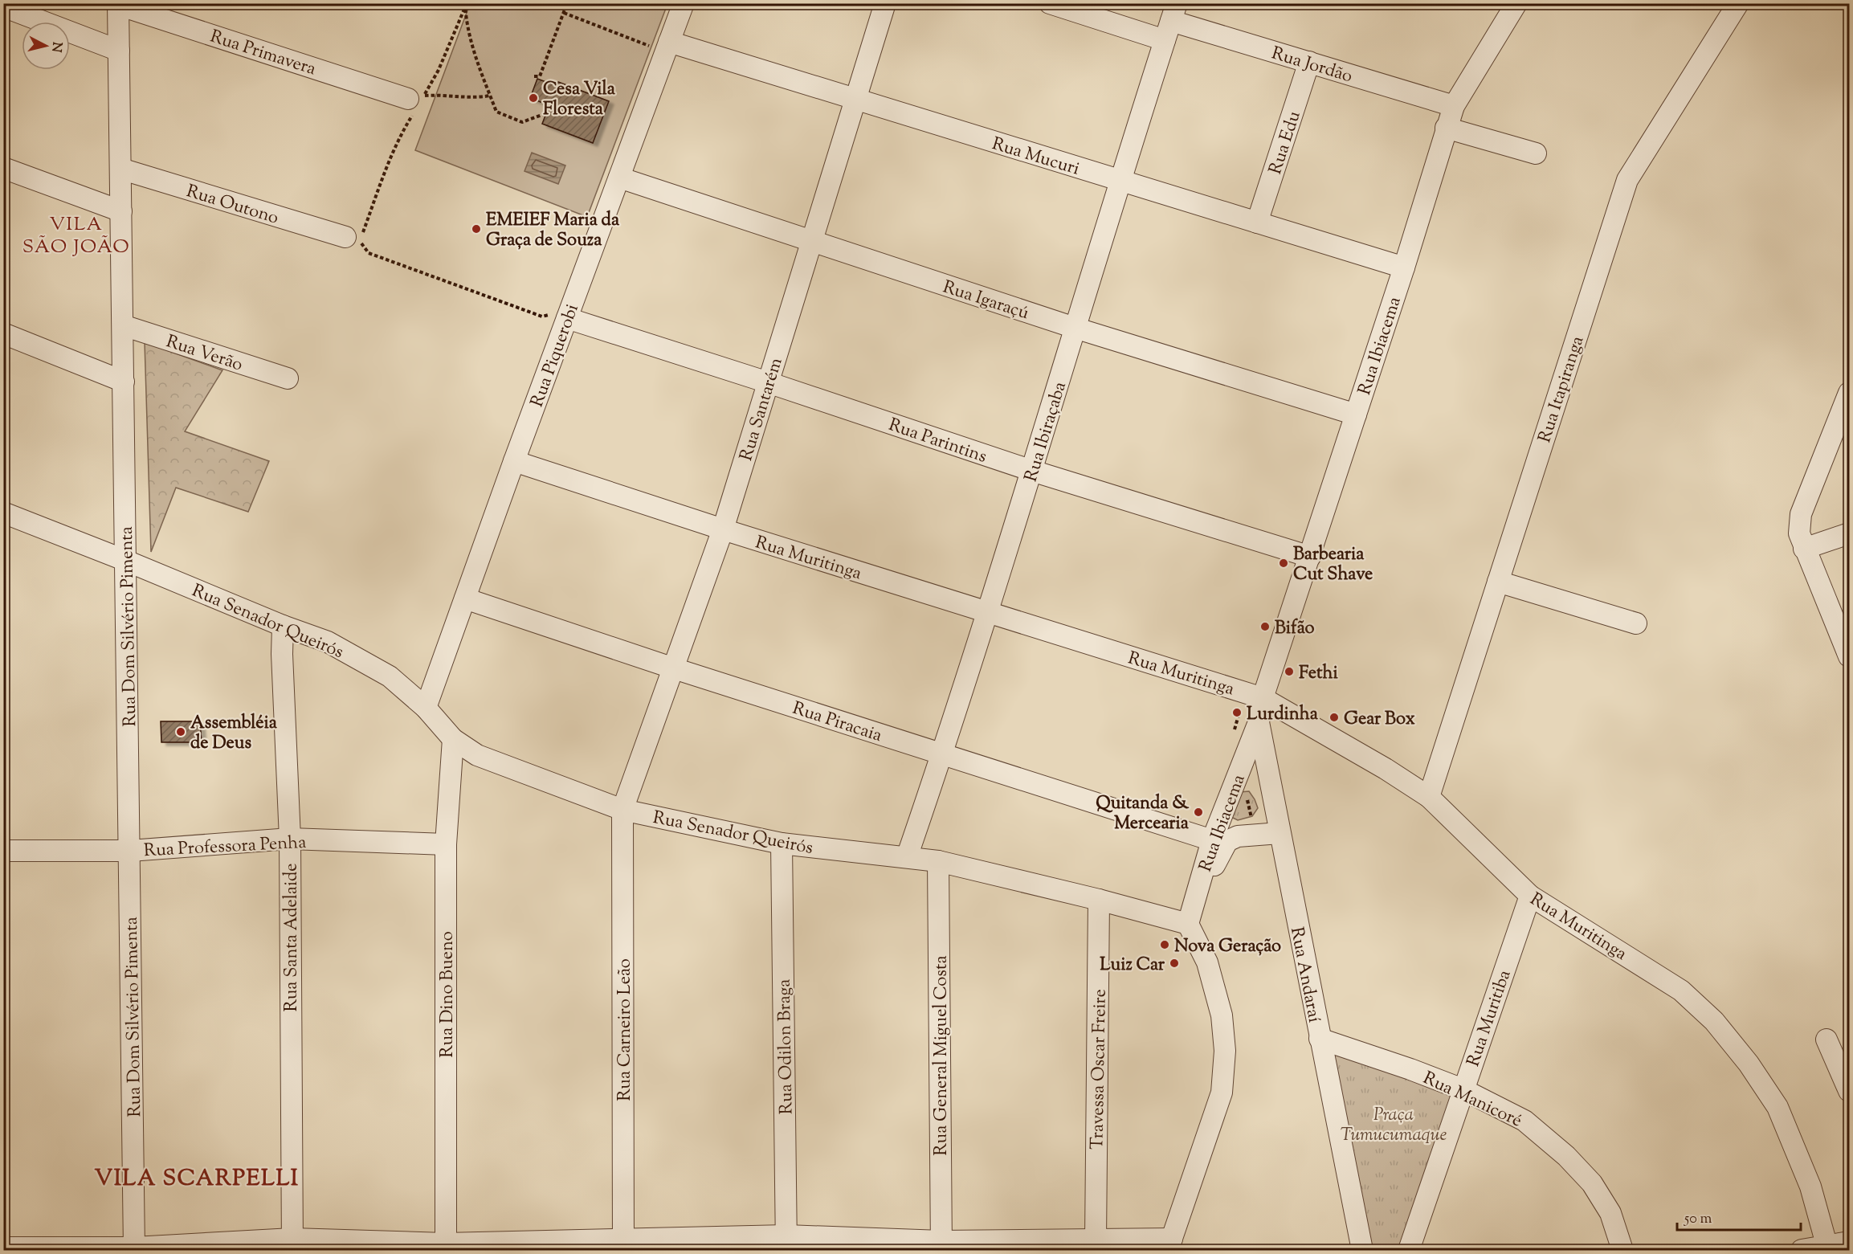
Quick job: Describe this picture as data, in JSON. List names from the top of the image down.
{
  "streets": {
    "street": [
      "Rua Primavera",
      "Rua Jordão",
      "Rua Edu",
      "Rua Mucuri",
      "Rua Outono",
      "Rua Igaraçú",
      "Rua Ibiacema",
      "Rua Verão",
      "Rua Piquerobi",
      "Rua Itapiranga",
      "Rua Santarém",
      "Rua Ibiraçaba",
      "Rua Parintins",
      "Rua Muritinga",
      "Rua Senador Queirós",
      "Rua Dom Silvério Pimenta",
      "Rua Piracaia",
      "Rua Professora Penha",
      "Rua Santa Adelaide",
      "Rua Andaraí",
      "Rua Dino Bueno",
      "Rua Muritiba",
      "Rua Carneiro Leão",
      "Rua Odilon Braga",
      "Rua General Miguel Costa",
      "Travessa Oscar Freire",
      "Rua Manicoré"
    ]
  },
  "crossings": [
    ["Rua Primavera", "Rua Dom Silvério Pimenta"],
    ["Rua Jordão", "Rua Edu"],
    ["Rua Jordão", "Rua Ibiacema"],
    ["Rua Jordão", "Rua Ibiraçaba"],
    ["Rua Edu", "Rua Mucuri"],
    ["Rua Mucuri", "Rua Ibiacema"],
    ["Rua Mucuri", "Rua Piquerobi"],
    ["Rua Mucuri", "Rua Santarém"],
    ["Rua Mucuri", "Rua Ibiraçaba"],
    ["Rua Outono", "Rua Dom Silvério Pimenta"],
    ["Rua Igaraçú", "Rua Ibiacema"],
    ["Rua Igaraçú", "Rua Piquerobi"],
    ["Rua Igaraçú", "Rua Santarém"],
    ["Rua Igaraçú", "Rua Ibiraçaba"],
    ["Rua Ibiacema", "Rua Parintins"],
    ["Rua Ibiacema", "Rua Muritinga"],
    ["Rua Ibiacema", "Rua Senador Queirós"],
    ["Rua Ibiacema", "Rua Piracaia"],
    ["Rua Ibiacema", "Rua Andaraí"],
    ["Rua Verão", "Rua Dom Silvério Pimenta"],
    ["Rua Piquerobi", "Rua Parintins"],
    ["Rua Piquerobi", "Rua Muritinga"],
    ["Rua Piquerobi", "Rua Senador Queirós"],
    ["Rua Piquerobi", "Rua Piracaia"],
    ["Rua Itapiranga", "Rua Muritinga"],
    ["Rua Santarém", "Rua Parintins"],
    ["Rua Santarém", "Rua Muritinga"],
    ["Rua Santarém", "Rua Senador Queirós"],
    ["Rua Santarém", "Rua Piracaia"],
    ["Rua Santarém", "Rua Carneiro Leão"],
    ["Rua Ibiraçaba", "Rua Parintins"],
    ["Rua Ibiraçaba", "Rua Muritinga"],
    ["Rua Ibiraçaba", "Rua Senador Queirós"],
    ["Rua Ibiraçaba", "Rua Piracaia"],
    ["Rua Muritinga", "Rua Andaraí"],
    ["Rua Muritinga", "Rua Muritiba"],
    ["Rua Senador Queirós", "Rua Dom Silvério Pimenta"],
    ["Rua Senador Queirós", "Rua Santa Adelaide"],
    ["Rua Senador Queirós", "Rua Dino Bueno"],
    ["Rua Senador Queirós", "Rua Carneiro Leão"],
    ["Rua Senador Queirós", "Rua Odilon Braga"],
    ["Rua Senador Queirós", "Rua General Miguel Costa"],
    ["Rua Senador Queirós", "Travessa Oscar Freire"],
    ["Rua Dom Silvério Pimenta", "Rua Professora Penha"],
    ["Rua Professora Penha", "Rua Santa Adelaide"],
    ["Rua Professora Penha", "Rua Dino Bueno"],
    ["Rua Andaraí", "Rua Manicoré"],
    ["Rua Muritiba", "Rua Manicoré"]
  ],
  "districts": ["VILA SÃO JOÃO", "VILA SCARPELLI"],
  "parks": ["Praça Tumucumaque"],
  "places": [
    "Cesa Vila Floresta",
    "EMEIEF Maria da Graça de Souza",
    "Barbearia Cut Shave",
    "Bifão",
    "Fethi",
    "Lurdinha",
    "Gear Box",
    "Assembléia de Deus",
    "Quitanda & Mercearia",
    "Nova Geração",
    "Luiz Car"
  ],
  "scale_bar": "50 m",
  "north": "right"
}
